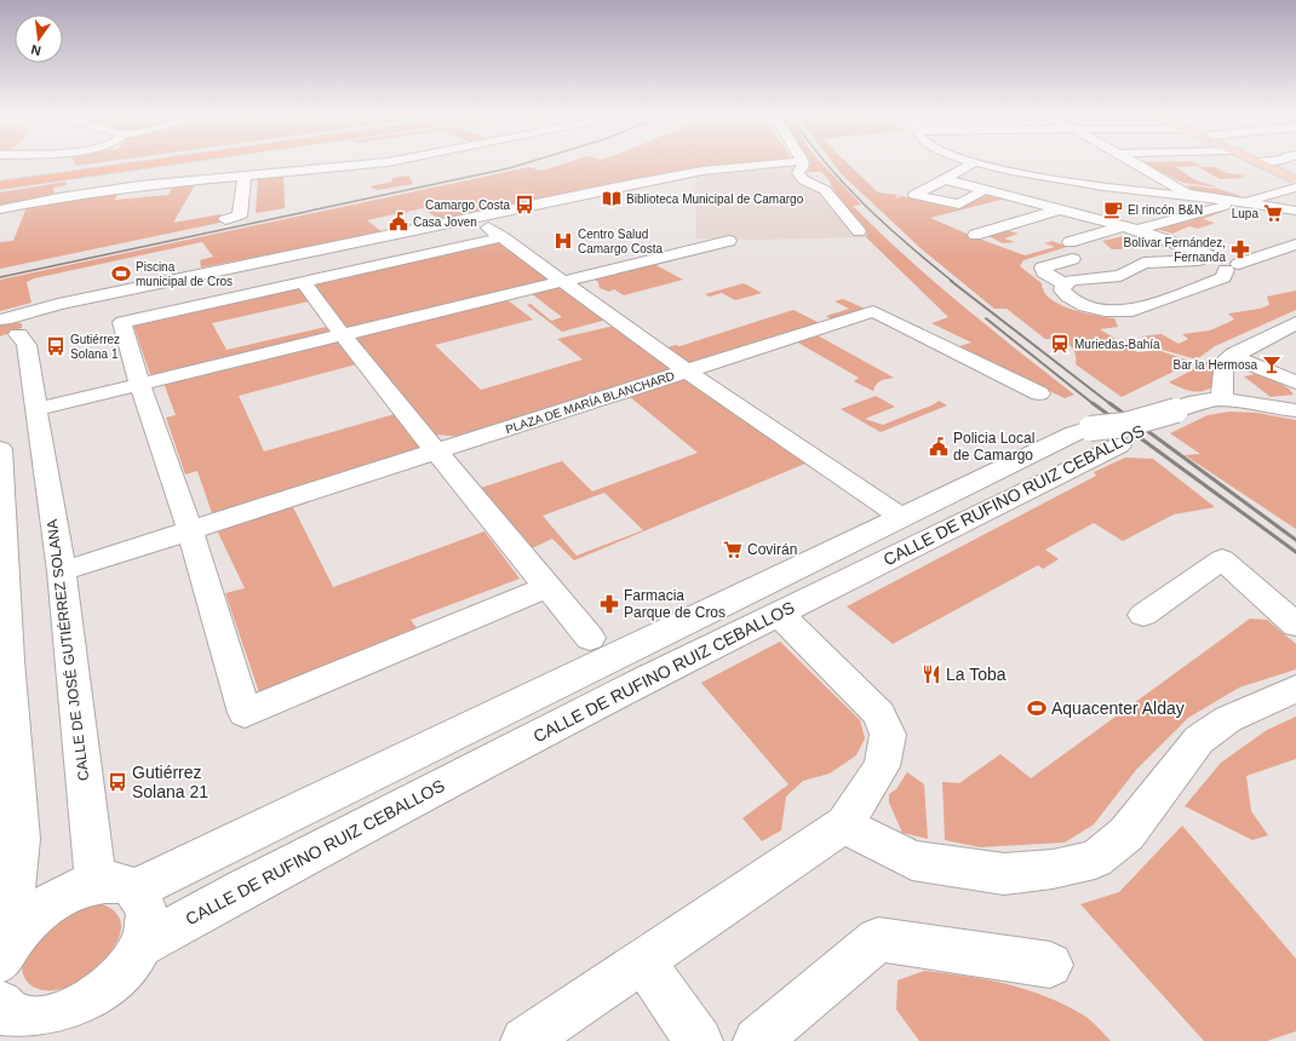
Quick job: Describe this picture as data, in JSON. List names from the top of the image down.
{
  "streets": {
    "street": ["PLAZA DE MARÍA BLANCHARD", "CALLE DE RUFINO RUIZ CEBALLOS", "CALLE DE JOSÉ GUTIÉRREZ SOLANA"]
  },
  "crossings": [
    ["PLAZA DE MARÍA BLANCHARD", "CALLE DE JOSÉ GUTIÉRREZ SOLANA"],
    ["CALLE DE RUFINO RUIZ CEBALLOS", "CALLE DE JOSÉ GUTIÉRREZ SOLANA"]
  ],
  "places": {
    "library": ["Biblioteca Municipal de Camargo"],
    "bus stop": ["Camargo Costa", "Gutiérrez Solana 1", "Gutiérrez Solana 21"],
    "cafe": ["El rincón B&N"],
    "supermarket": ["Lupa", "Covirán"],
    "public building": ["Casa Joven", "Policia Local de Camargo"],
    "hospital": ["Centro Salud Camargo Costa"],
    "pharmacy": ["Bolívar Fernández, Fernanda", "Farmacia Parque de Cros"],
    "sports": ["Piscina municipal de Cros", "Aquacenter Alday"],
    "station": ["Muriedas-Bahía"],
    "bar": ["Bar la Hermosa"],
    "restaurant": ["La Toba"]
  },
  "north": "bottom"
}
